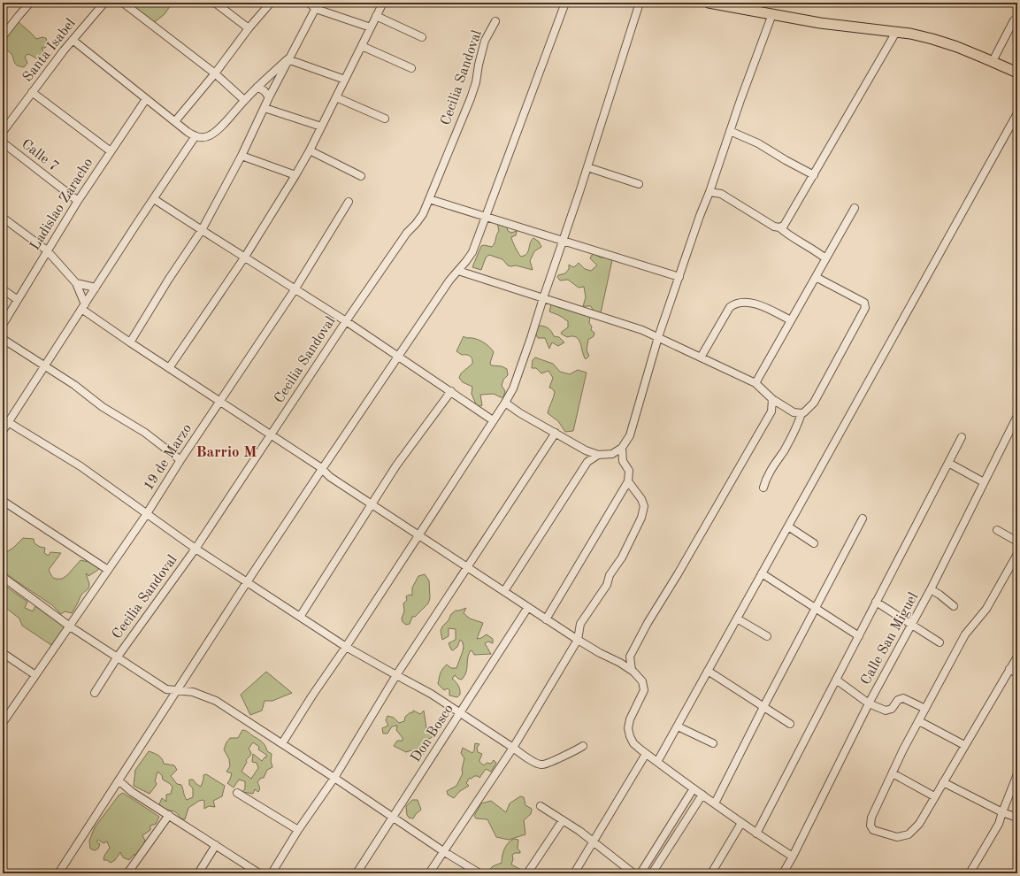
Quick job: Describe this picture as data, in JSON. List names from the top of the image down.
{
  "streets": {
    "street": [
      "Santa Isabel",
      "Cecilia Sandoval",
      "Calle 7",
      "Ladislao Zaracho",
      "19 de Marzo",
      "Calle San Miguel",
      "Don Bosco"
    ]
  },
  "crossings": [
    ["Calle 7", "Ladislao Zaracho"]
  ],
  "districts": ["Barrio M"]
}
